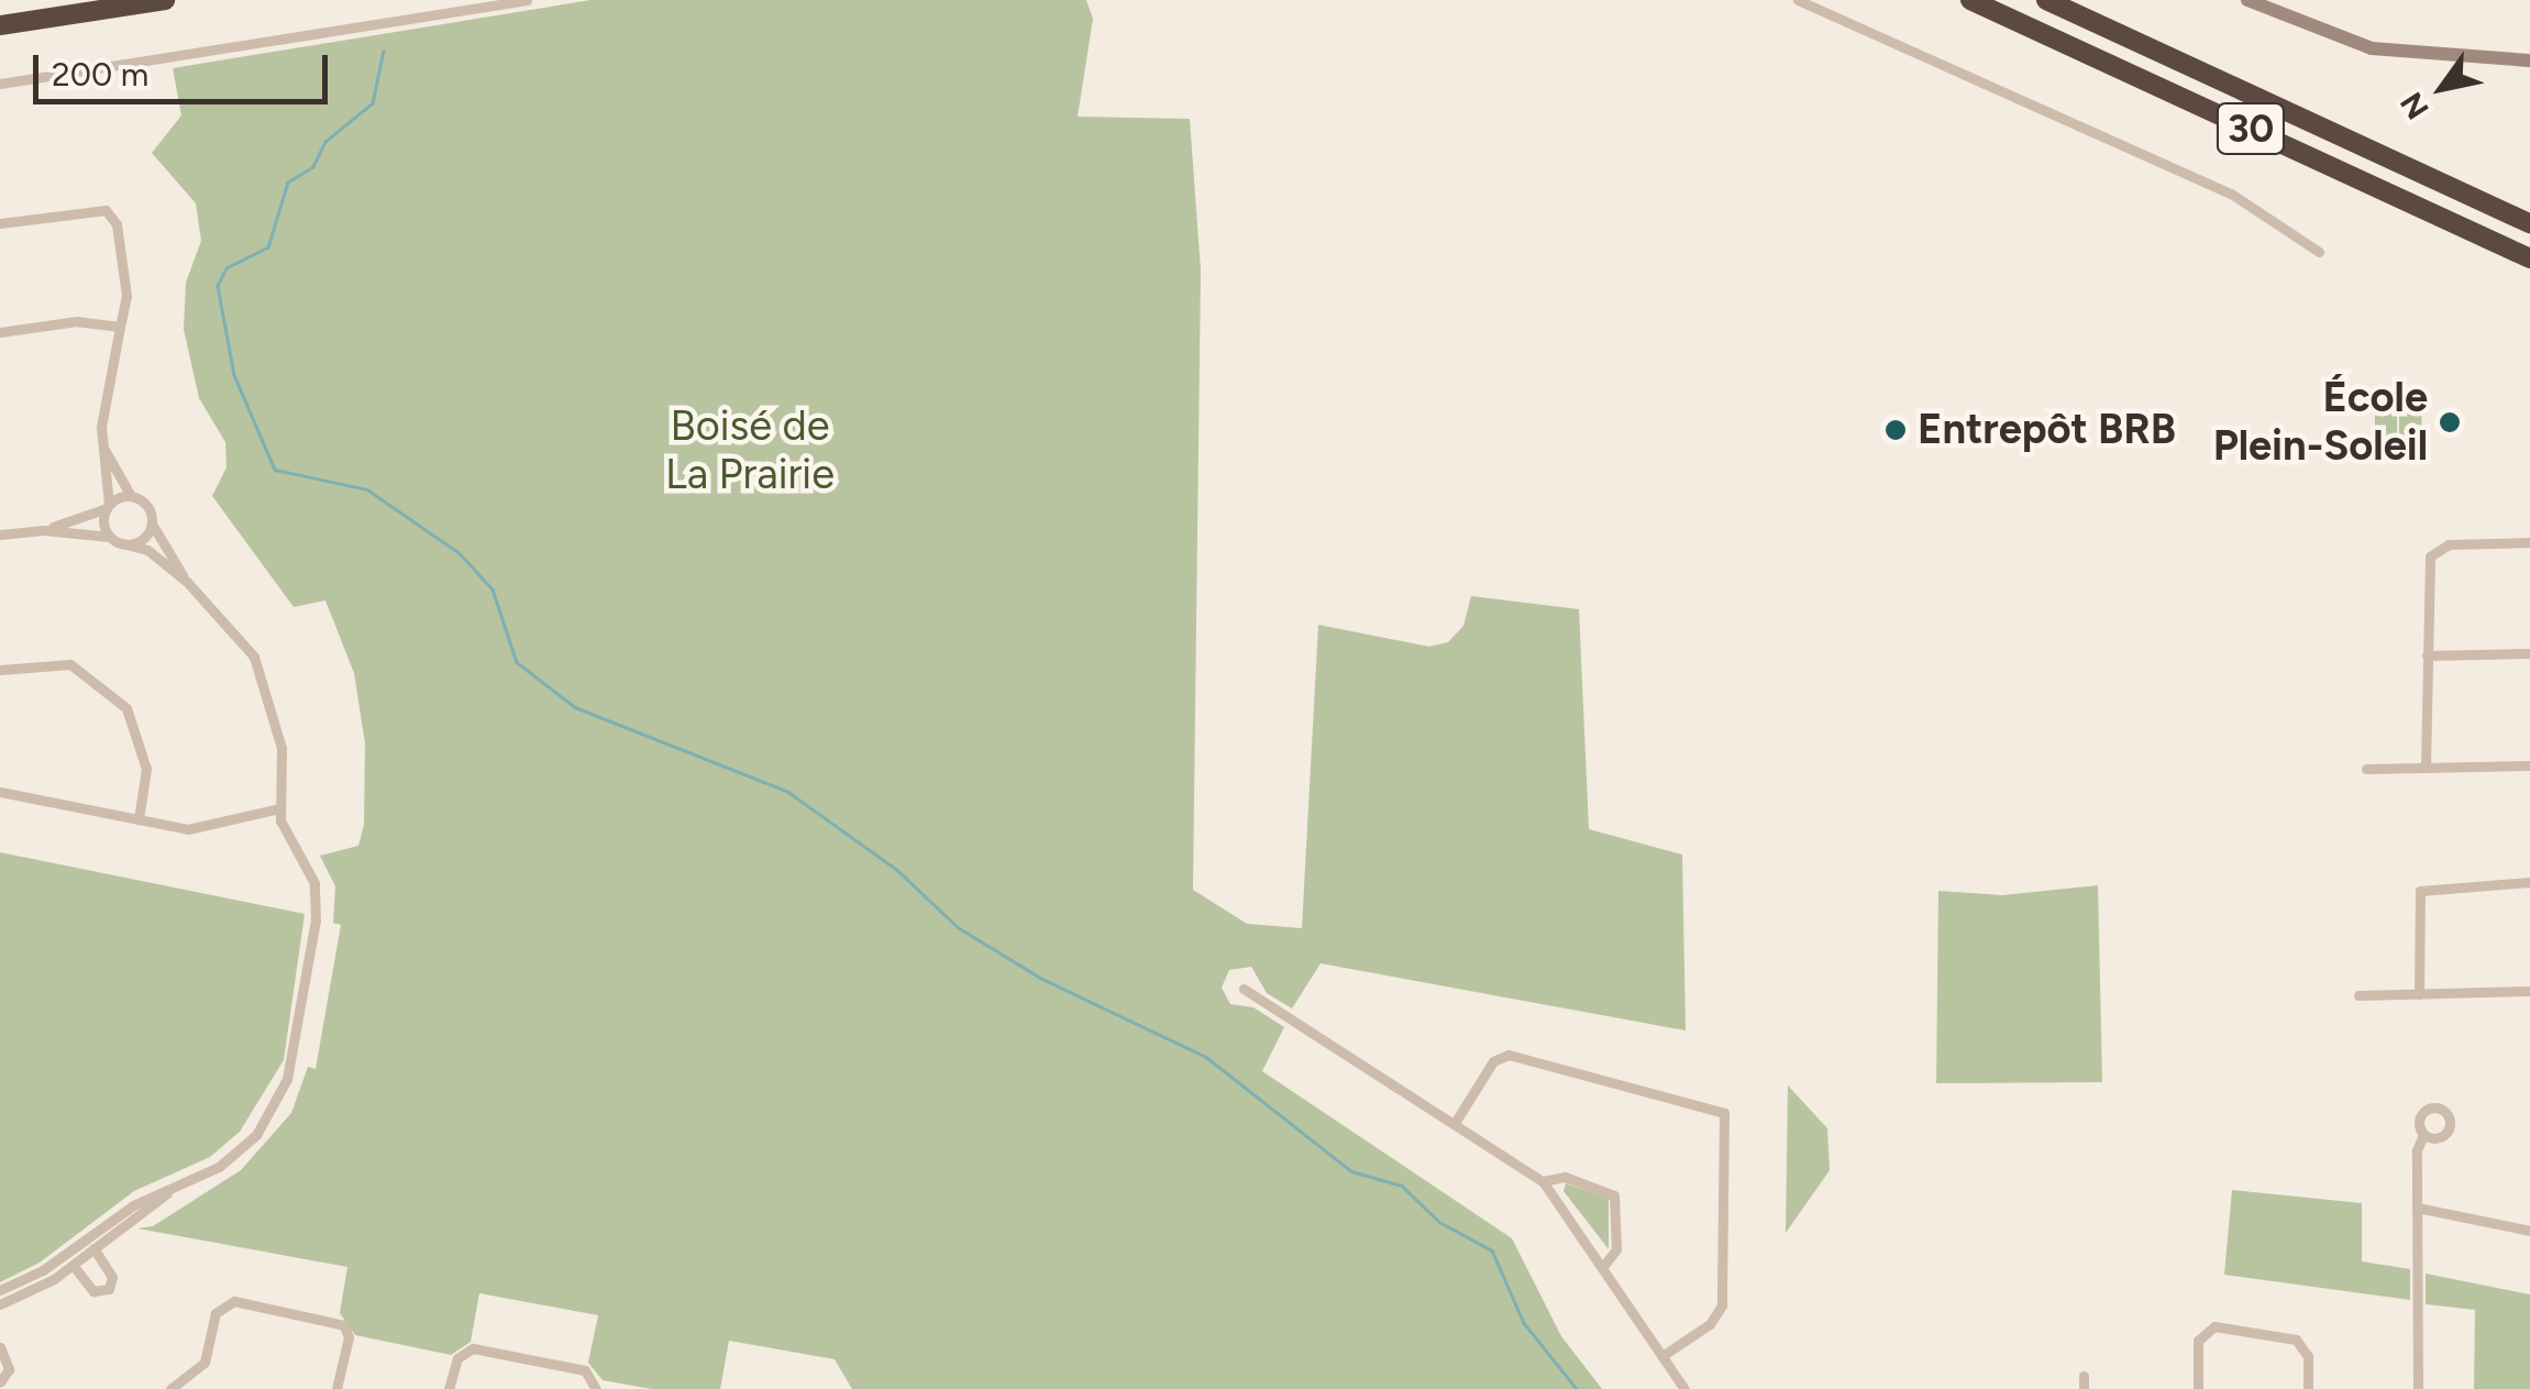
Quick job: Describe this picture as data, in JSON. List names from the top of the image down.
{
  "streets": {
    "highway": ["30"]
  },
  "parks": ["Boisé de La Prairie"],
  "places": ["École Plein-Soleil", "Entrepôt BRB"],
  "scale_bar": "200 m",
  "north": "bottom left"
}
